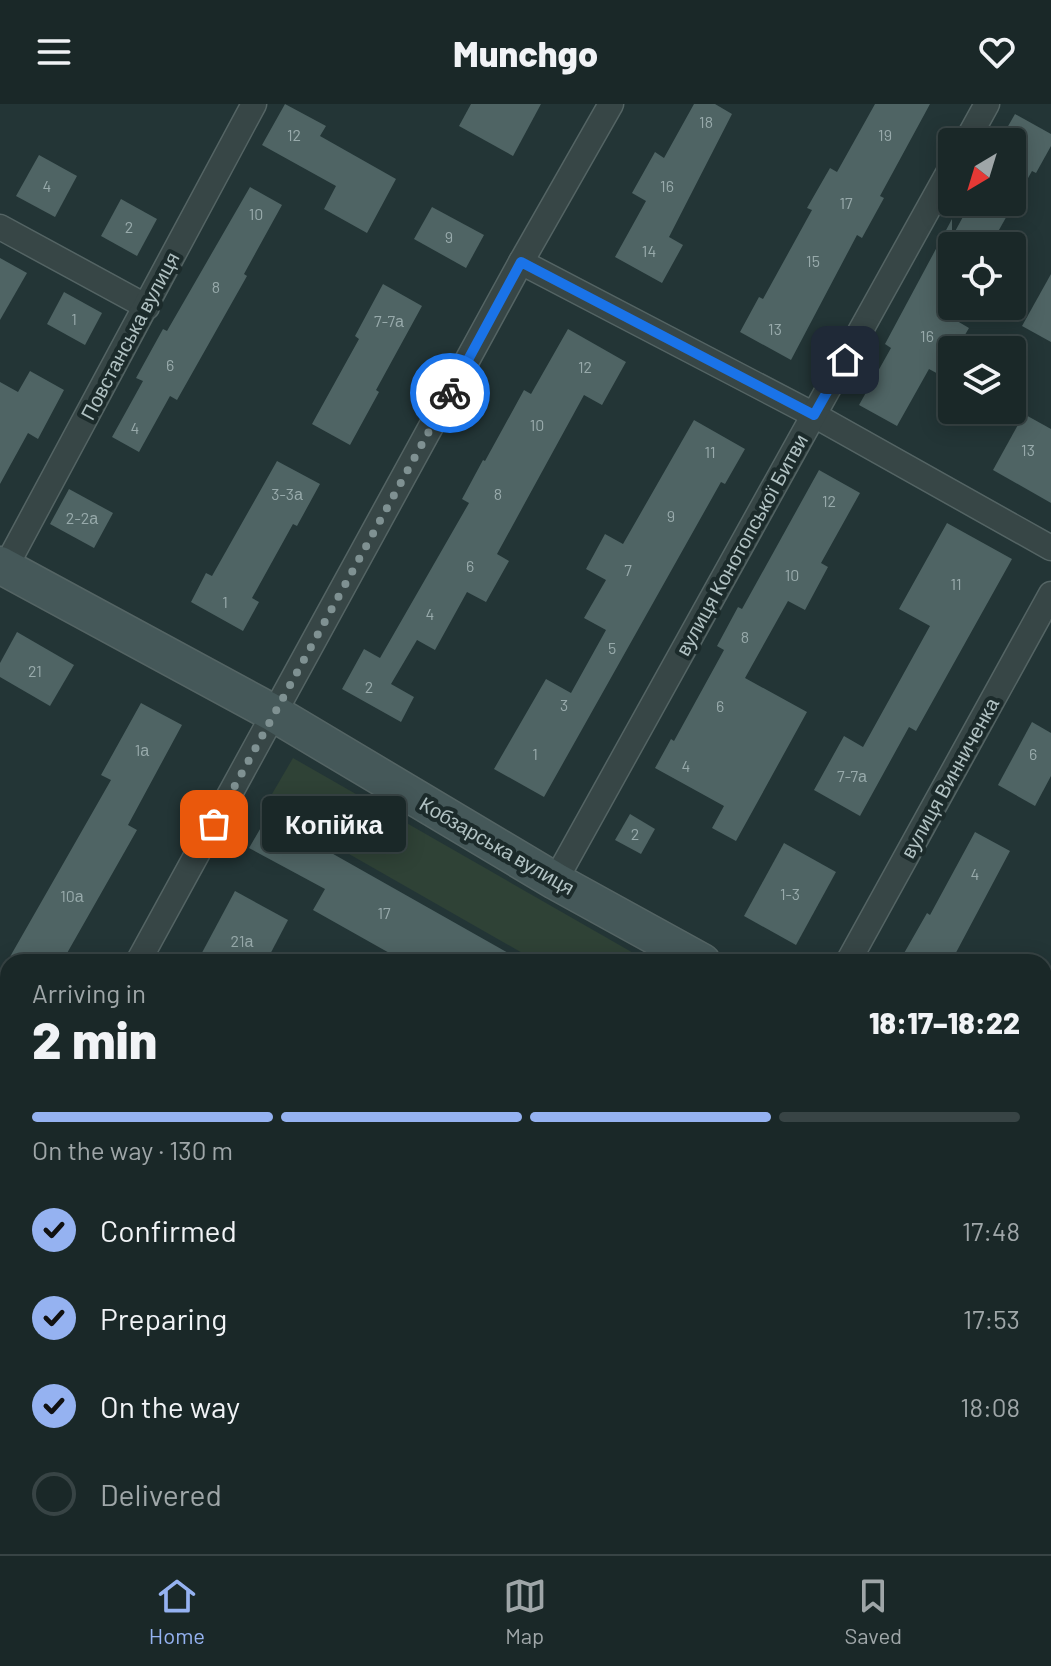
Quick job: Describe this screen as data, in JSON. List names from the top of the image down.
{
  "streets": {
    "street": [
      "Повстанська вулиця",
      "вулиця Конотопської Битви",
      "вулиця Винниченка",
      "Кобзарська вулиця"
    ]
  },
  "crossings": [
    ["Повстанська вулиця", "Кобзарська вулиця"],
    ["вулиця Конотопської Битви", "Кобзарська вулиця"]
  ],
  "places": ["Копійка"],
  "house_numbers": [
    "18",
    "12",
    "19",
    "4",
    "16",
    "17",
    "10",
    "2",
    "9",
    "14",
    "15",
    "8",
    "1",
    "7-7а",
    "13",
    "16",
    "6",
    "12",
    "10",
    "4",
    "13",
    "11",
    "3-3а",
    "8",
    "12",
    "9",
    "2-2а",
    "6",
    "7",
    "10",
    "11",
    "1",
    "4",
    "8",
    "5",
    "21",
    "2",
    "3",
    "6",
    "1а",
    "1",
    "6",
    "4",
    "7-7а",
    "2",
    "4",
    "1-3",
    "10а",
    "17",
    "21а"
  ],
  "north": "bottom left",
  "page": {
    "header": "Munchgo",
    "bubble": "Копійка",
    "heading": ["2 min", "Arriving in", "18:17–18:22"],
    "bar": "On the way · 130 m",
    "list": [
      ["Confirmed", "17:48"],
      ["Preparing", "17:53"],
      ["On the way", "18:08"],
      "Delivered"
    ],
    "tabs": ["Home", "Map", "Saved"]
  }
}
